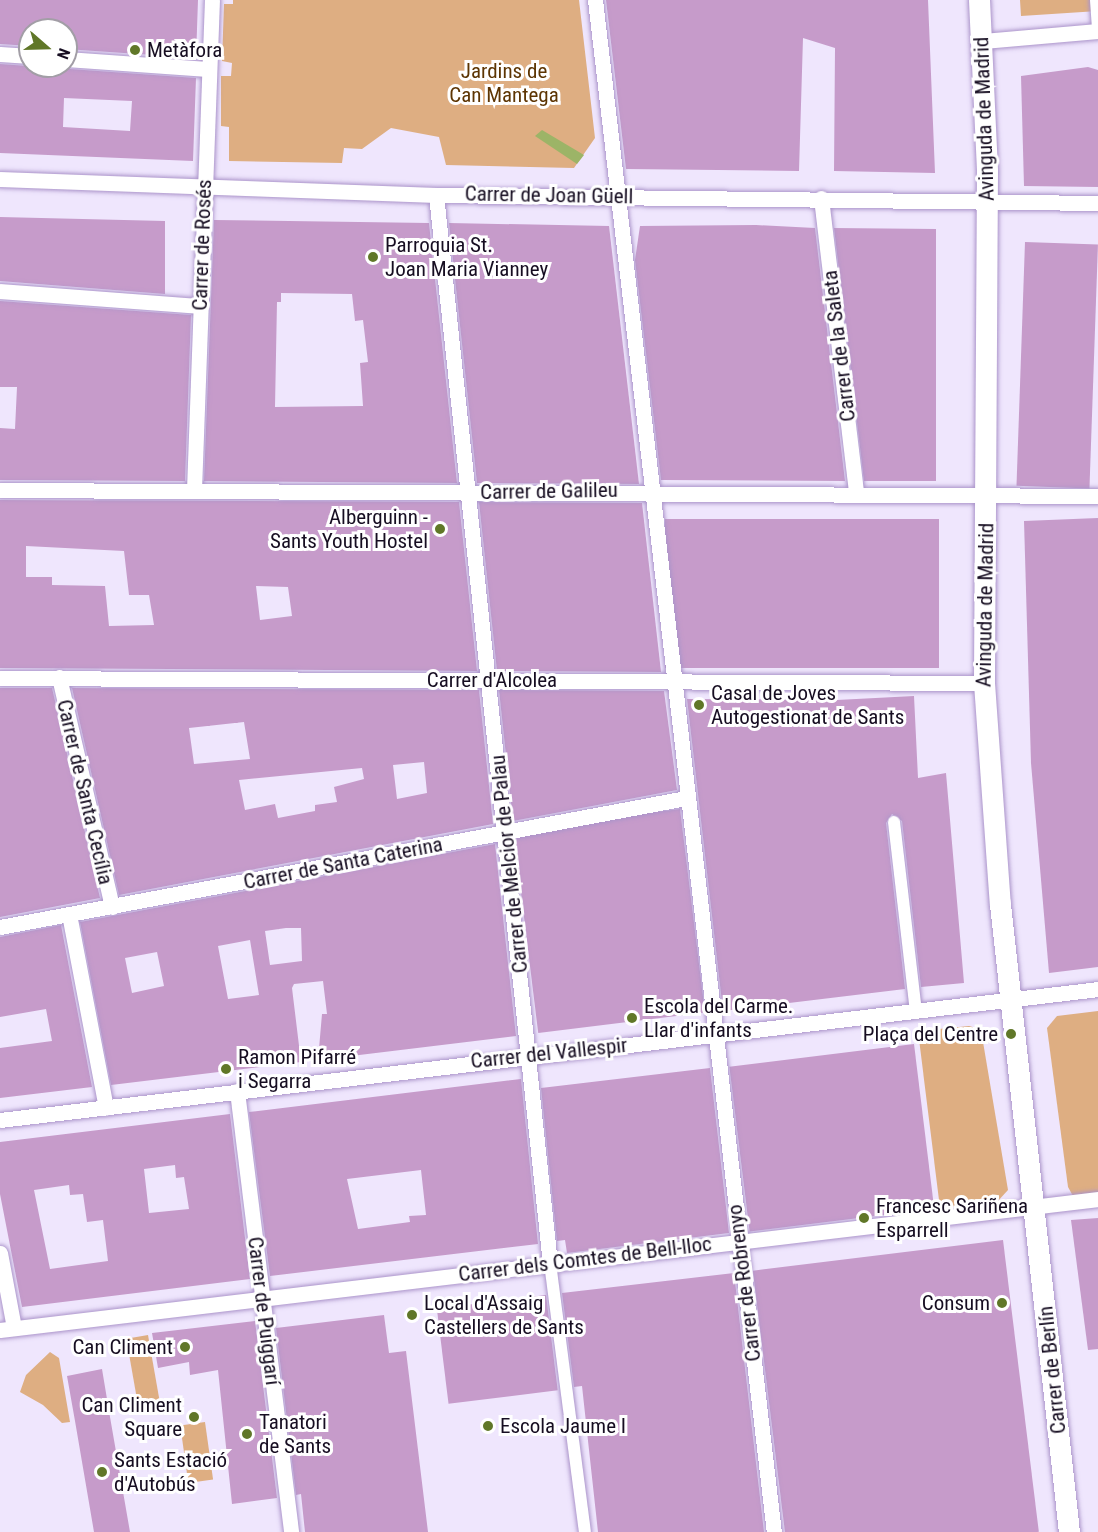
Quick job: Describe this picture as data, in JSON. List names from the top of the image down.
{
  "streets": {
    "main road": ["Avinguda de Madrid", "Carrer de Berlín"],
    "street": [
      "Carrer de Joan Güell",
      "Carrer de Rosés",
      "Carrer de la Saleta",
      "Carrer de Galileu",
      "Carrer d'Alcolea",
      "Carrer de Santa Cecília",
      "Carrer de Santa Caterina",
      "Carrer de Melcior de Palau",
      "Carrer del Vallespir",
      "Carrer dels Comtes de Bell-lloc",
      "Carrer de Robrenyo",
      "Carrer de Puiggarí"
    ]
  },
  "crossings": [
    ["Avinguda de Madrid", "Carrer de Joan Güell"],
    ["Avinguda de Madrid", "Carrer de Galileu"],
    ["Avinguda de Madrid", "Carrer d'Alcolea"],
    ["Avinguda de Madrid", "Carrer del Vallespir"],
    ["Avinguda de Madrid", "Carrer dels Comtes de Bell-lloc"],
    ["Avinguda de Madrid", "Carrer de Berlín"],
    ["Carrer de Joan Güell", "Carrer de Rosés"],
    ["Carrer de Joan Güell", "Carrer de la Saleta"],
    ["Carrer de Joan Güell", "Carrer de Melcior de Palau"],
    ["Carrer de Joan Güell", "Carrer de Robrenyo"],
    ["Carrer de Rosés", "Carrer de Galileu"],
    ["Carrer de la Saleta", "Carrer de Galileu"],
    ["Carrer de Galileu", "Carrer de Melcior de Palau"],
    ["Carrer de Galileu", "Carrer de Robrenyo"],
    ["Carrer d'Alcolea", "Carrer de Santa Cecília"],
    ["Carrer d'Alcolea", "Carrer de Melcior de Palau"],
    ["Carrer d'Alcolea", "Carrer de Robrenyo"],
    ["Carrer de Santa Cecília", "Carrer de Santa Caterina"],
    ["Carrer de Santa Caterina", "Carrer de Melcior de Palau"],
    ["Carrer de Santa Caterina", "Carrer de Robrenyo"],
    ["Carrer de Melcior de Palau", "Carrer del Vallespir"],
    ["Carrer de Melcior de Palau", "Carrer dels Comtes de Bell-lloc"],
    ["Carrer del Vallespir", "Carrer de Robrenyo"],
    ["Carrer del Vallespir", "Carrer de Puiggarí"],
    ["Carrer dels Comtes de Bell-lloc", "Carrer de Robrenyo"],
    ["Carrer dels Comtes de Bell-lloc", "Carrer de Puiggarí"],
    ["Carrer dels Comtes de Bell-lloc", "Carrer de Berlín"]
  ],
  "parks": ["Jardins de Can Mantega"],
  "places": [
    "Metàfora",
    "Parroquia St. Joan Maria Vianney",
    "Alberguinn - Sants Youth Hostel",
    "Casal de Joves Autogestionat de Sants",
    "Escola del Carme. Llar d'infants",
    "Plaça del Centre",
    "Ramon Pifarré i Segarra",
    "Francesc Sariñena Esparrell",
    "Consum",
    "Local d'Assaig Castellers de Sants",
    "Can Climent",
    "Can Climent Square",
    "Escola Jaume I",
    "Tanatori de Sants",
    "Sants Estació d'Autobús"
  ],
  "north": "right"
}
